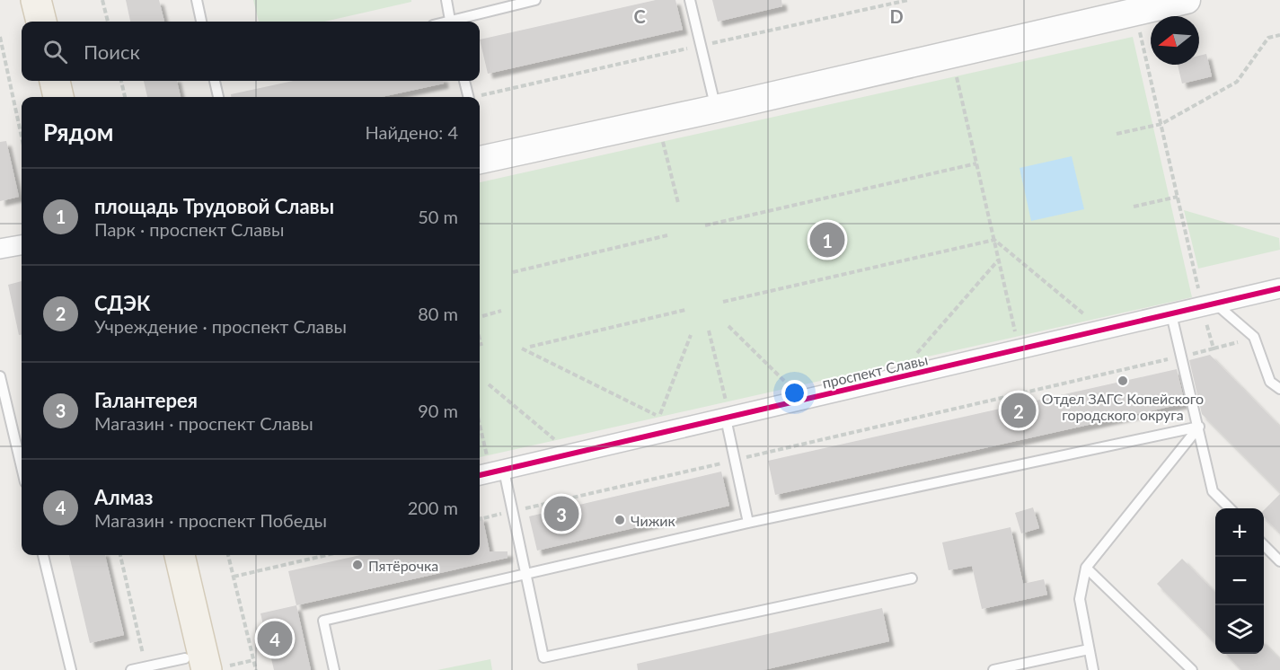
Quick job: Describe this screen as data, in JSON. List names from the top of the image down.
{
  "streets": {
    "street": ["проспект Славы"]
  },
  "places": ["Отдел ЗАГС Копейского городского округа", "Чижик", "Пятёрочка"],
  "north": "left",
  "page": {
    "search": "Поиск",
    "heading": ["Рядом", "Найдено: 4"],
    "list": [
      {
        "mark": "1",
        "name": "площадь Трудовой Славы",
        "note": "Парк · проспект Славы",
        "value": "50 m"
      },
      {
        "mark": "2",
        "name": "СДЭК",
        "note": "Учреждение · проспект Славы",
        "value": "80 m"
      },
      {
        "mark": "3",
        "name": "Галантерея",
        "note": "Магазин · проспект Славы",
        "value": "90 m"
      },
      {
        "mark": "4",
        "name": "Алмаз",
        "note": "Магазин · проспект Победы",
        "value": "200 m"
      }
    ],
    "pins": [
      "1",
      "2",
      "3",
      "4"
    ],
    "map_buttons": ["+", "−"]
  },
  "grid": {
    "columns": ["C", "D"]
  }
}
